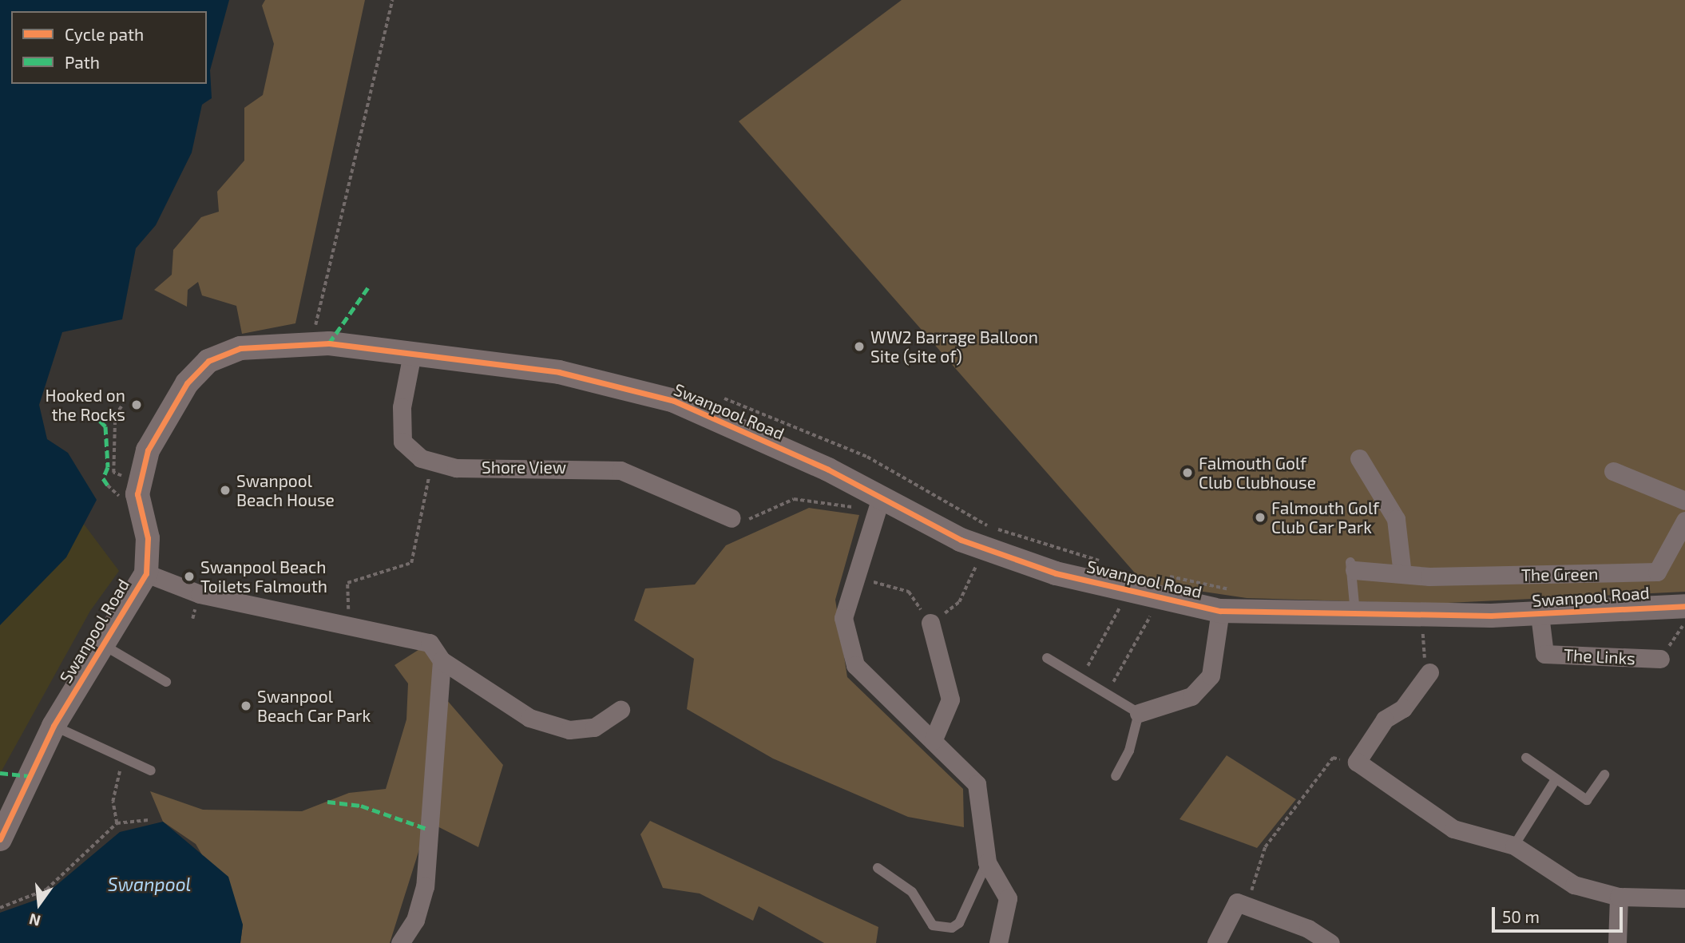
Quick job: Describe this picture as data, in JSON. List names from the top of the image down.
{
  "streets": {
    "street": [
      "Swanpool Road",
      "Shore View",
      "The Green",
      "The Links"
    ]
  },
  "crossings": [
    ["Swanpool Road", "Shore View"],
    ["Swanpool Road", "The Links"]
  ],
  "water": ["Swanpool"],
  "places": [
    "WW2 Barrage Balloon Site (site of)",
    "Hooked on the Rocks",
    "Falmouth Golf Club Clubhouse",
    "Swanpool Beach House",
    "Falmouth Golf Club Car Park",
    "Swanpool Beach Toilets Falmouth",
    "Swanpool Beach Car Park"
  ],
  "legend": ["Cycle path", "Path"],
  "scale_bar": "50 m",
  "north": "bottom"
}
